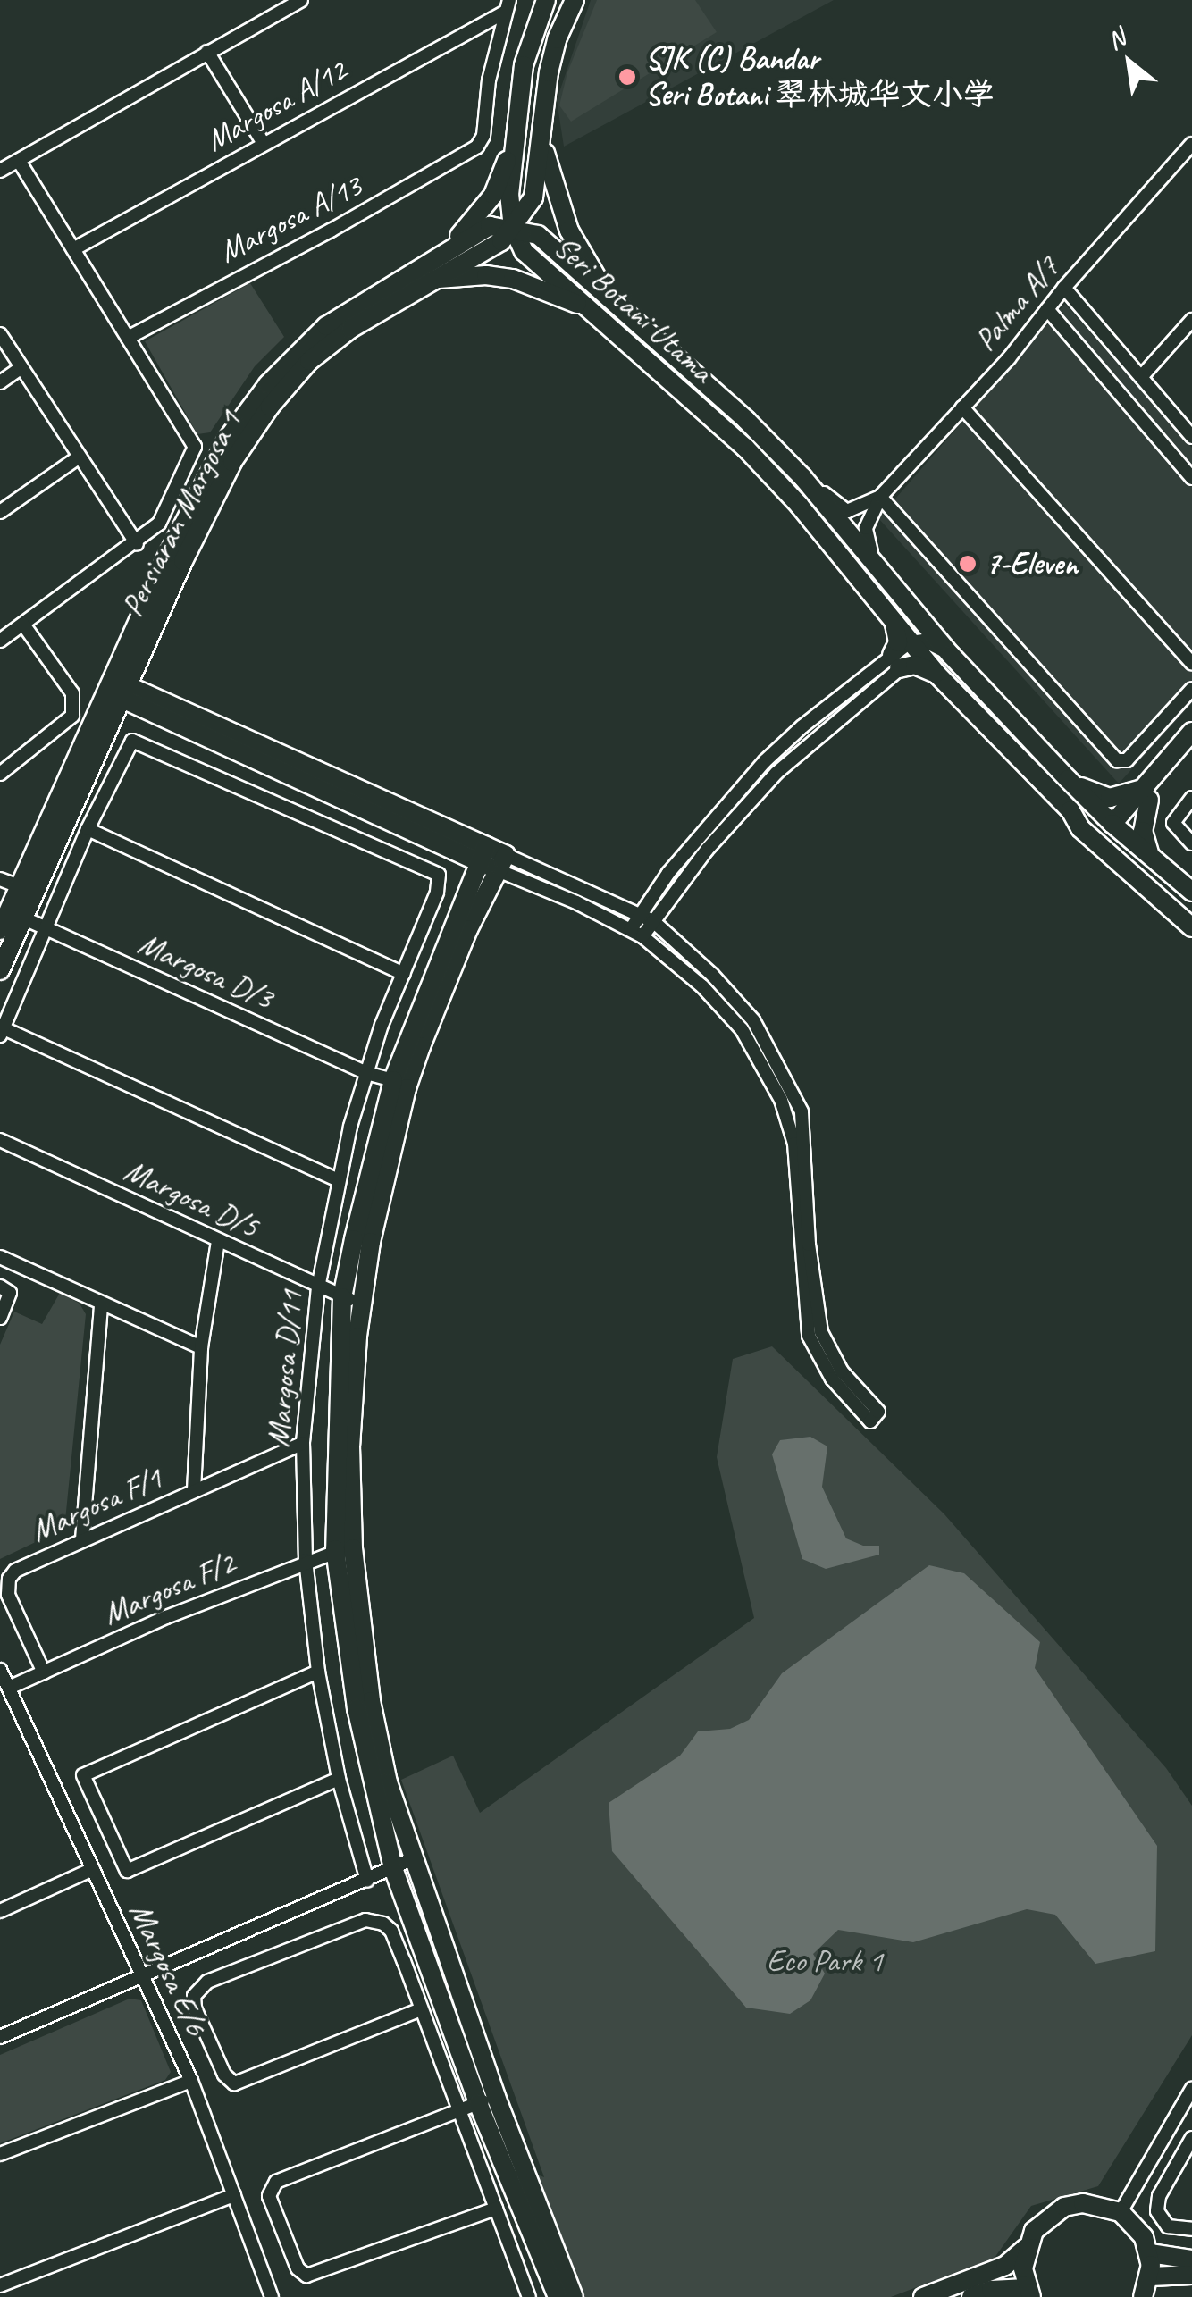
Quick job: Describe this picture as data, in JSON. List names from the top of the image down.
{
  "streets": {
    "street": [
      "Margosa A/12",
      "Margosa A/13",
      "Palma A/7",
      "Seri Botani Utama",
      "Persiaran Margosa 1",
      "Margosa D/3",
      "Margosa D/5",
      "Margosa D/11",
      "Margosa F/1",
      "Margosa F/2",
      "Margosa E/6"
    ]
  },
  "crossings": [
    ["Margosa A/12", "Margosa A/13"],
    ["Palma A/7", "Seri Botani Utama"],
    ["Seri Botani Utama", "Persiaran Margosa 1"],
    ["Persiaran Margosa 1", "Margosa D/3"],
    ["Margosa D/3", "Margosa D/11"],
    ["Margosa D/5", "Margosa D/11"],
    ["Margosa D/11", "Margosa F/1"],
    ["Margosa D/11", "Margosa F/2"],
    ["Margosa F/1", "Margosa F/2"],
    ["Margosa F/2", "Margosa E/6"]
  ],
  "parks": ["Eco Park 1"],
  "places": ["SJK (C) Bandar Seri Botani 翠林城华文小学", "7-Eleven"],
  "north": "top left"
}
